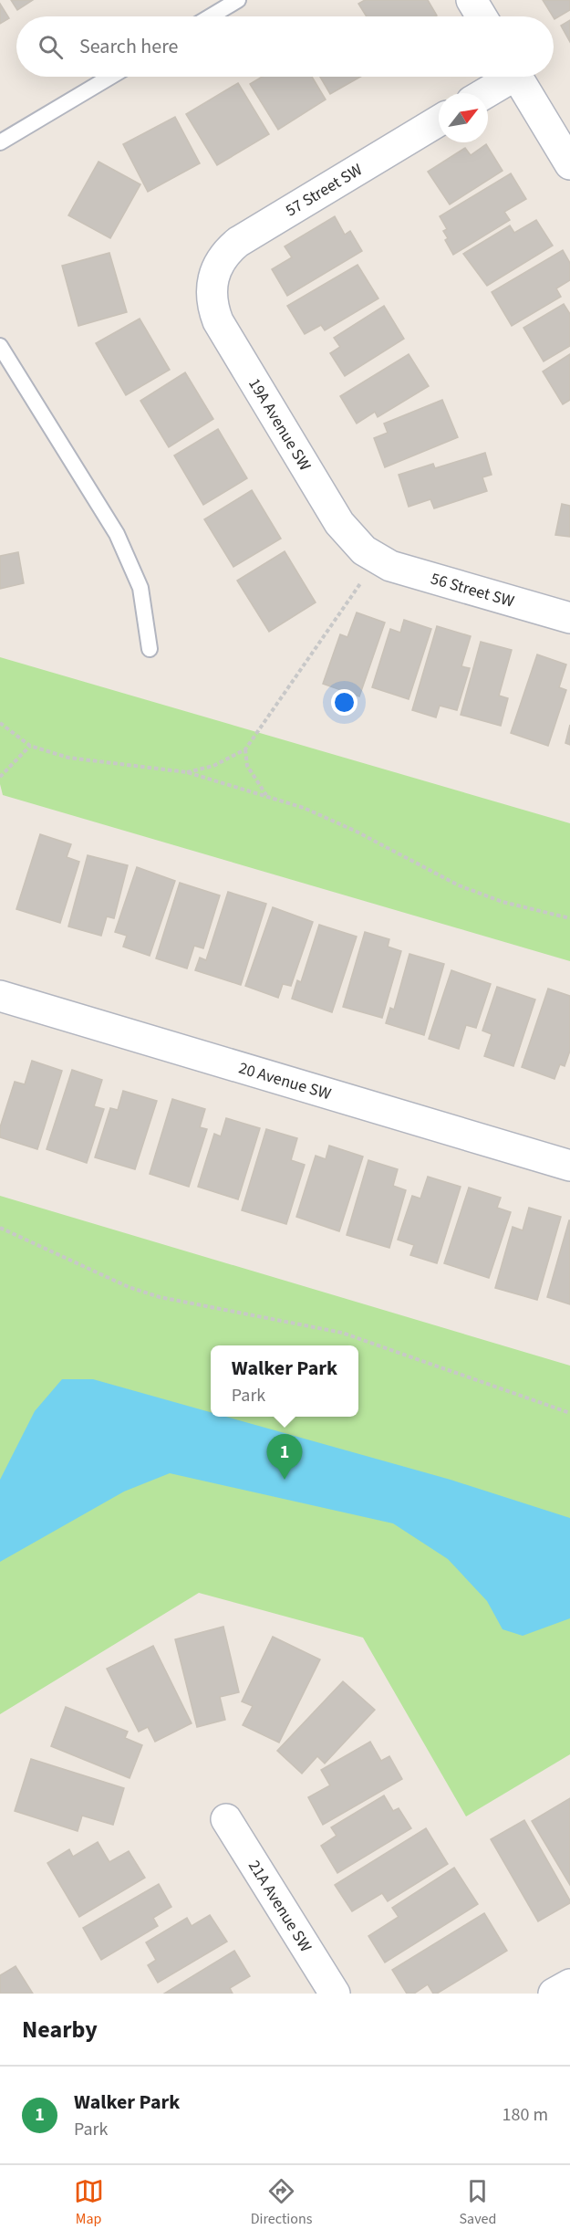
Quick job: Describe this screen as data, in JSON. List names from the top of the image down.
{
  "streets": {
    "street": [
      "57 Street SW",
      "19A Avenue SW",
      "56 Street SW",
      "20 Avenue SW",
      "21A Avenue SW"
    ]
  },
  "crossings": [
    ["57 Street SW", "19A Avenue SW"],
    ["19A Avenue SW", "56 Street SW"]
  ],
  "north": "top right",
  "page": {
    "search": "Search here",
    "popup": ["Walker Park", "Park"],
    "pins": "1",
    "heading": "Nearby",
    "list": [
      {
        "mark": "1",
        "name": "Walker Park",
        "note": "Park",
        "value": "180 m"
      }
    ],
    "nav": ["Map", "Directions", "Saved"]
  }
}
